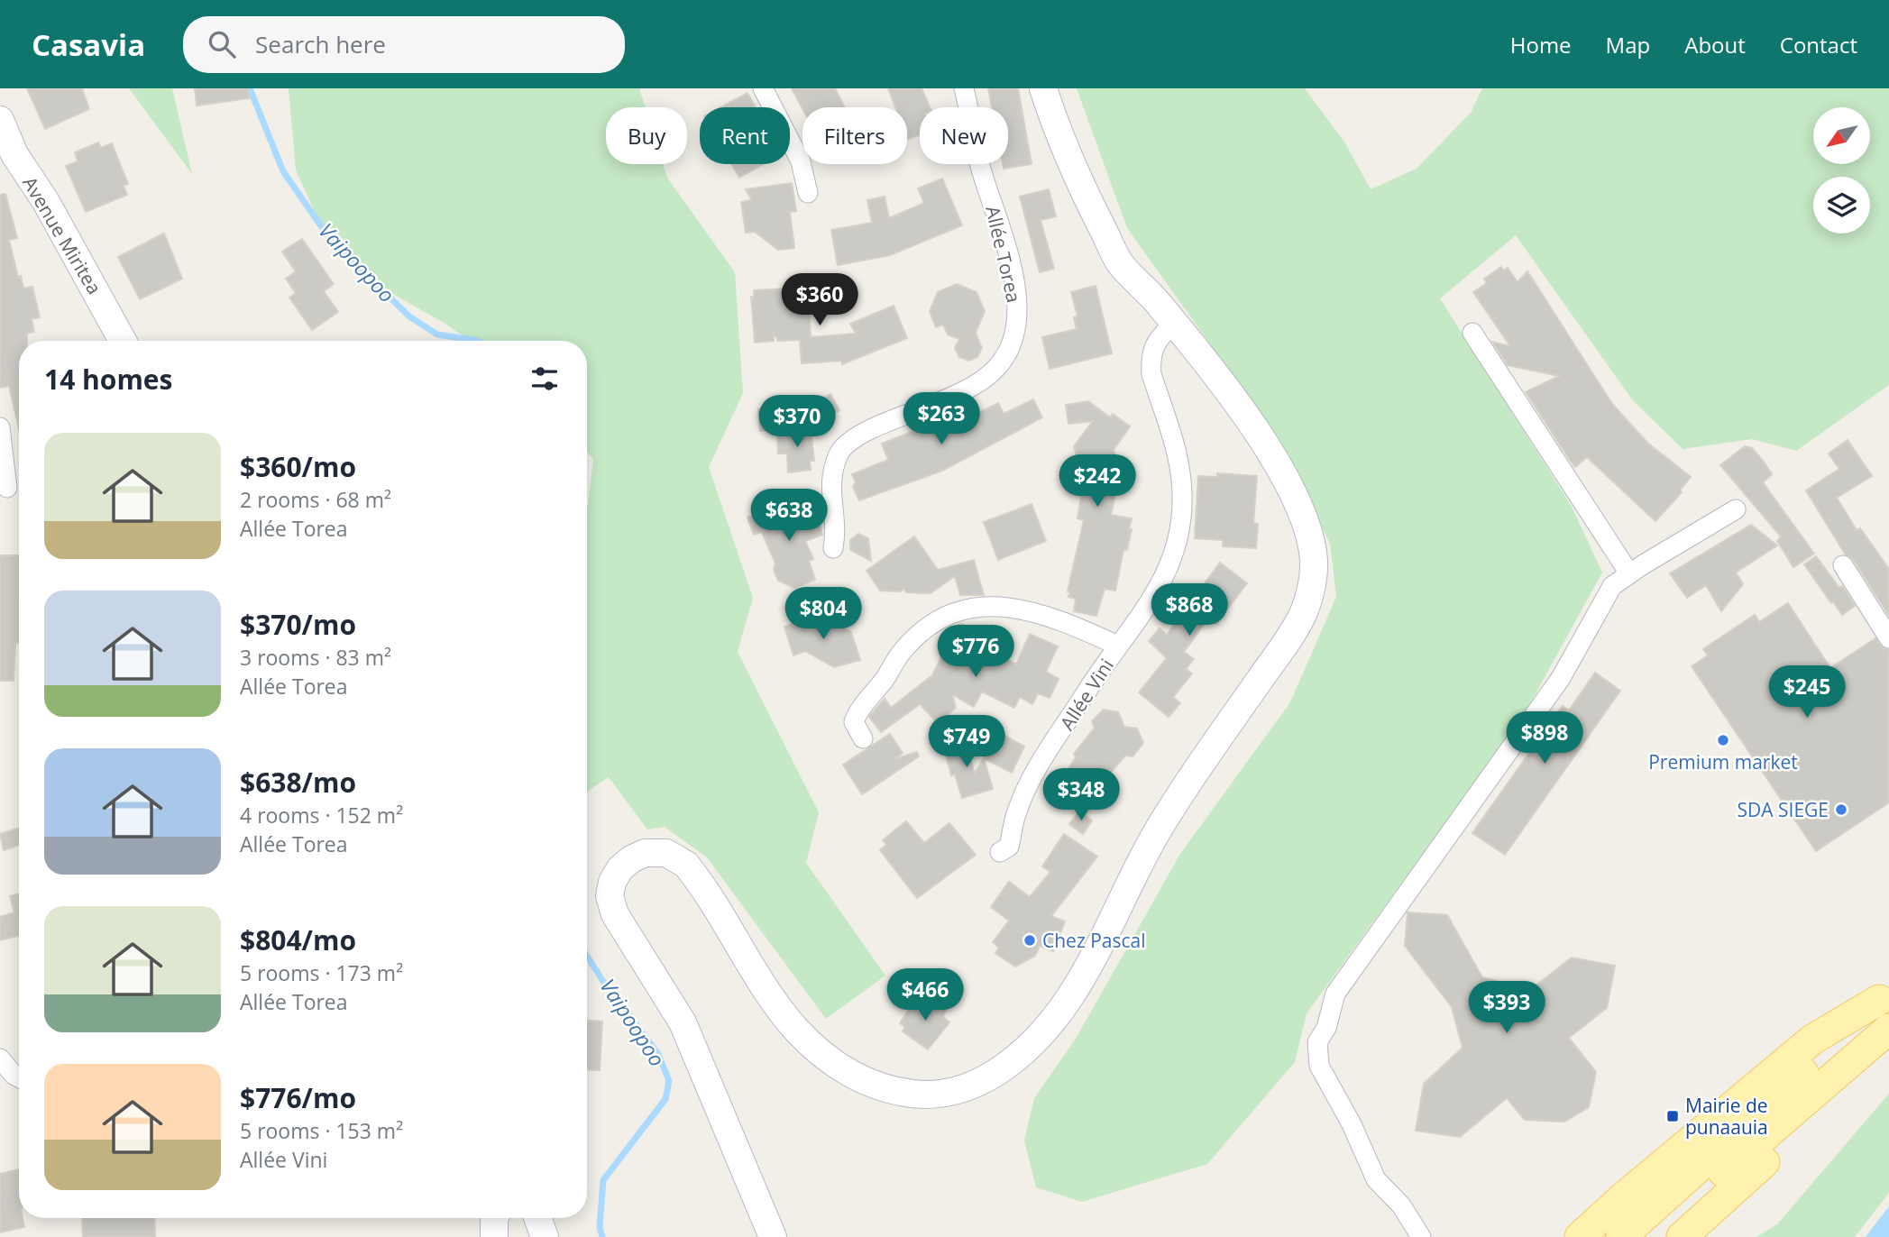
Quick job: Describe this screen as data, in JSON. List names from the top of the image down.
{
  "streets": {
    "main road": ["Avenue Miritea"],
    "street": ["Allée Torea", "Allée Vini"]
  },
  "water": ["Vaipoopoo"],
  "places": {
    "other": ["Premium market", "SDA SIEGE", "Chez Pascal"],
    "transit": ["Mairie de punaauia"]
  },
  "north": "bottom left",
  "page": {
    "header": "Casavia",
    "search": "Search here",
    "nav": [
      "Home",
      "Map",
      "About",
      "Contact"
    ],
    "chip": [
      "Buy",
      "Rent",
      "Filters",
      "New"
    ],
    "price": [
      "$360",
      "$263",
      "$370",
      "$242",
      "$638",
      "$868",
      "$804",
      "$776",
      "$245",
      "$898",
      "$749",
      "$348",
      "$466",
      "$393"
    ],
    "heading": "14 homes",
    "list": [
      {
        "name": "$360/mo",
        "note": "2 rooms · 68 m² · Allée Torea"
      },
      {
        "name": "$370/mo",
        "note": "3 rooms · 83 m² · Allée Torea"
      },
      {
        "name": "$638/mo",
        "note": "4 rooms · 152 m² · Allée Torea"
      },
      {
        "name": "$804/mo",
        "note": "5 rooms · 173 m² · Allée Torea"
      },
      {
        "name": "$776/mo",
        "note": "5 rooms · 153 m² · Allée Vini"
      }
    ]
  }
}
